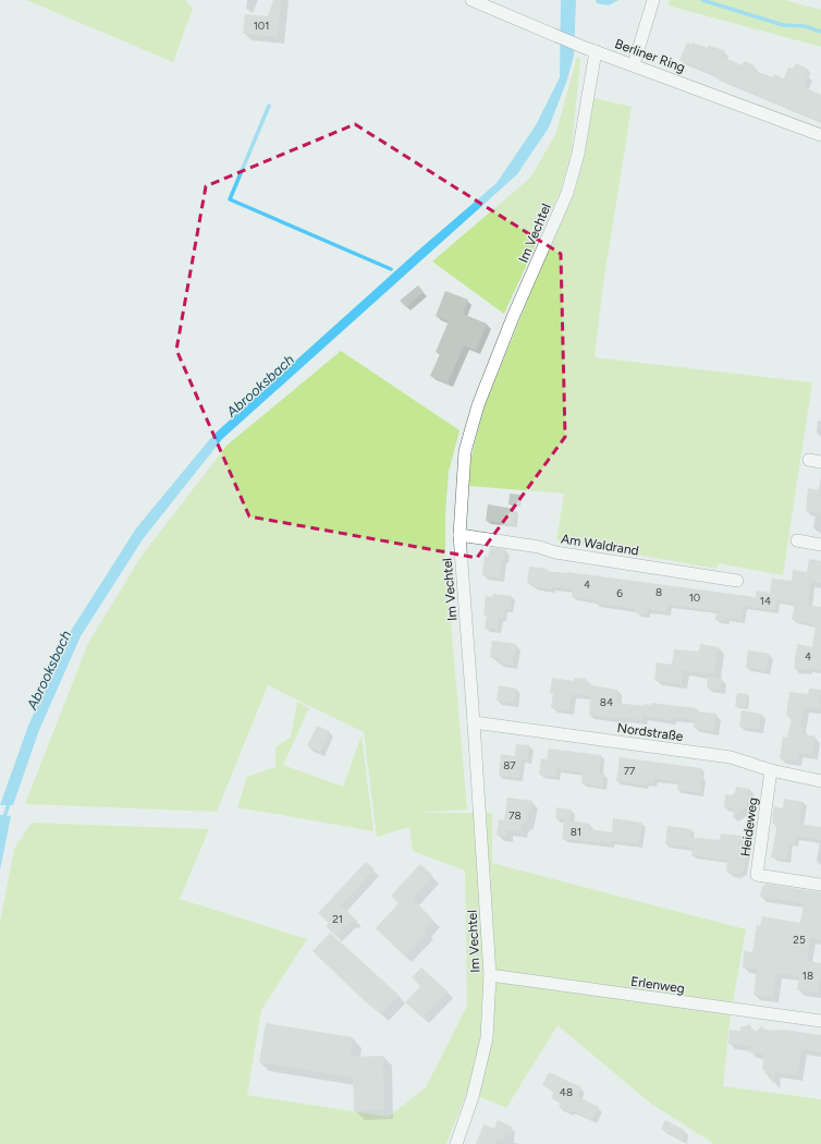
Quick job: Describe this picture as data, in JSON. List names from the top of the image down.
{
  "streets": {
    "street": [
      "Berliner Ring",
      "Im Vechtel",
      "Am Waldrand",
      "Nordstraße",
      "Heideweg",
      "Erlenweg"
    ]
  },
  "crossings": [
    ["Berliner Ring", "Im Vechtel"],
    ["Im Vechtel", "Am Waldrand"],
    ["Im Vechtel", "Nordstraße"],
    ["Im Vechtel", "Erlenweg"],
    ["Nordstraße", "Heideweg"]
  ],
  "water": ["Abrooksbach"],
  "house_numbers": [
    "101",
    "4",
    "8",
    "6",
    "10",
    "14",
    "4",
    "84",
    "87",
    "77",
    "78",
    "81",
    "21",
    "25",
    "18",
    "48"
  ]
}
